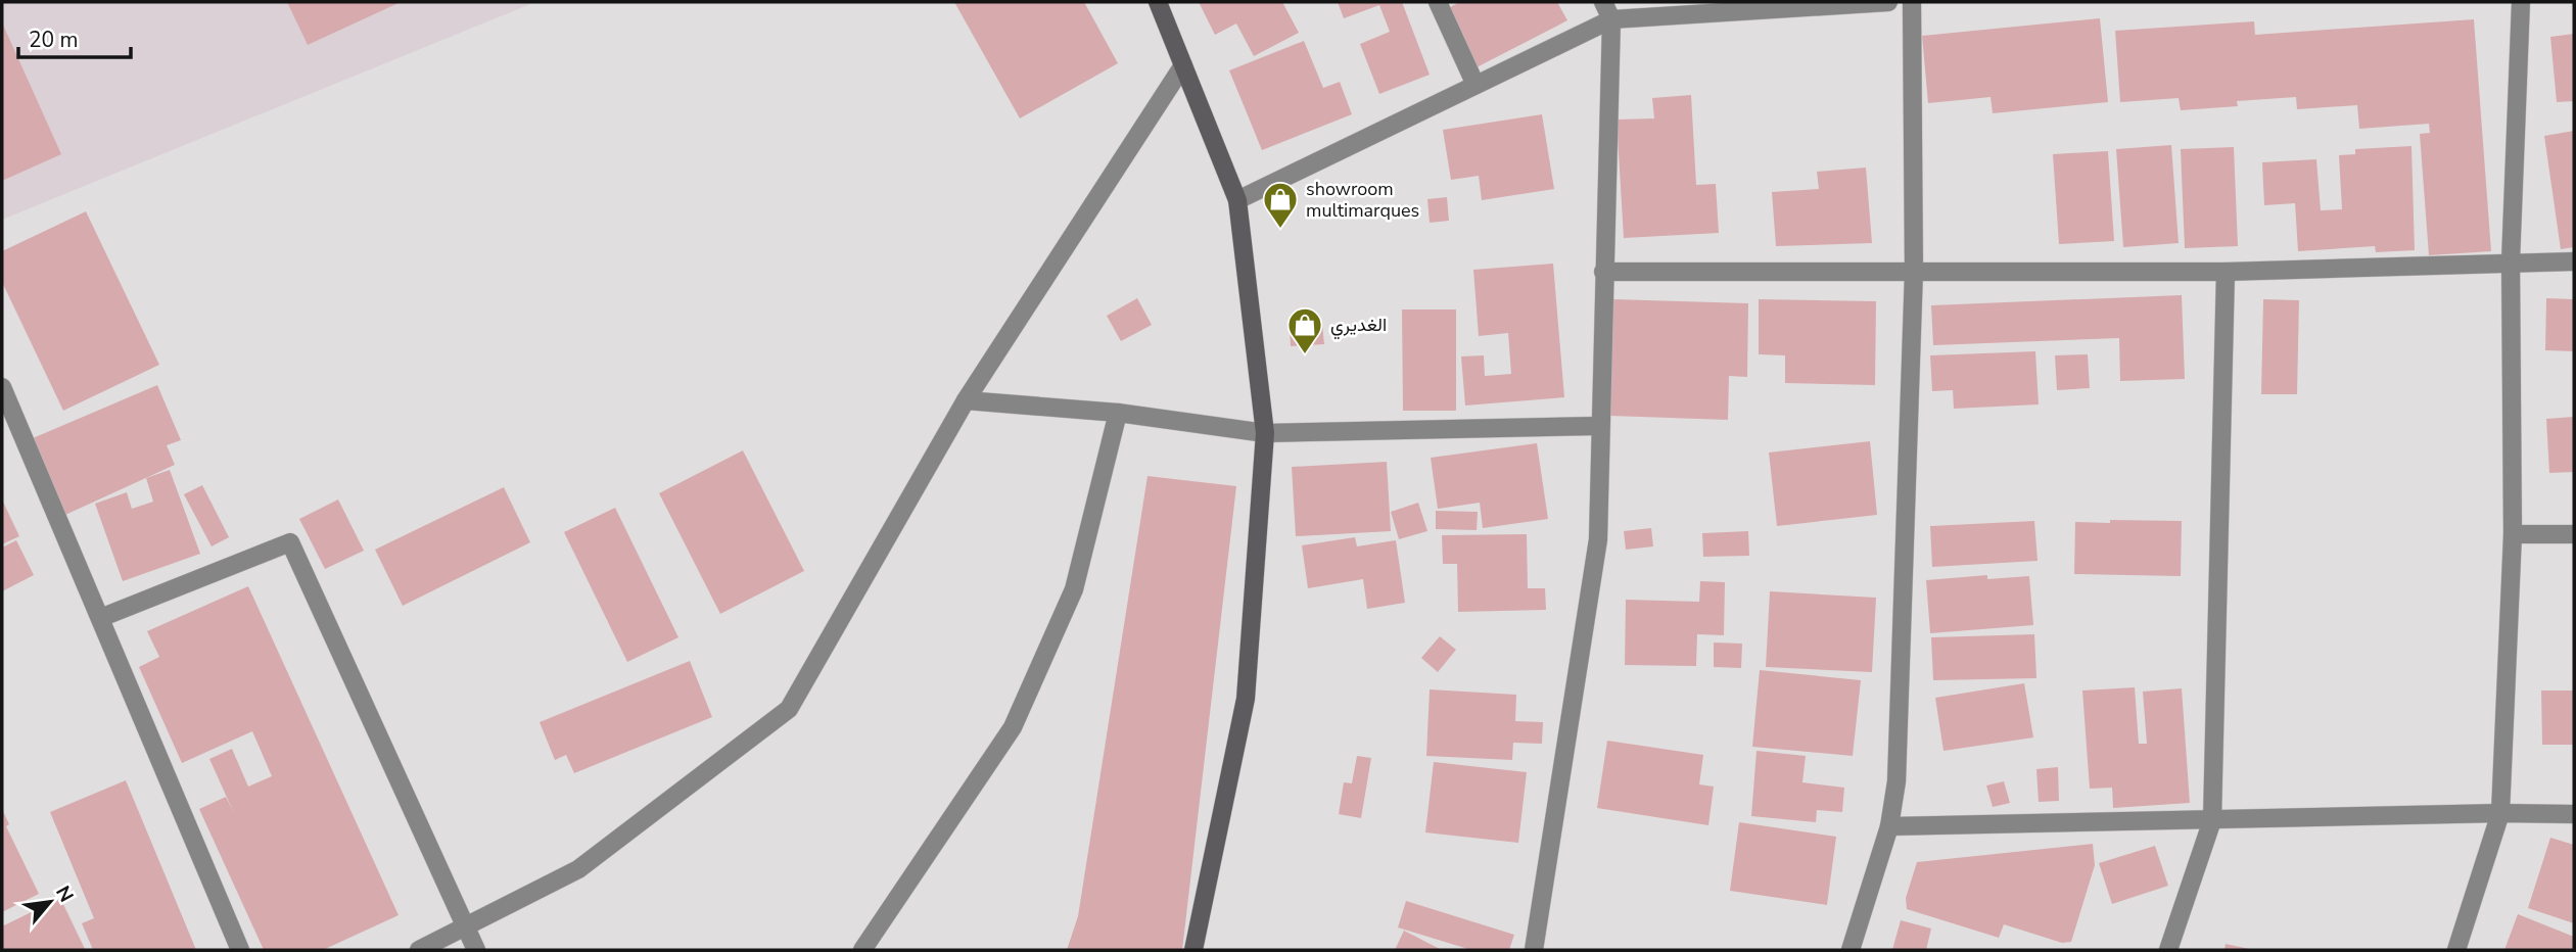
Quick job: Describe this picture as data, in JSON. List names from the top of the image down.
{
  "places": {
    "shop": ["showroom multimarques", "الغديري"]
  },
  "scale_bar": "20 m",
  "north": "top right"
}
